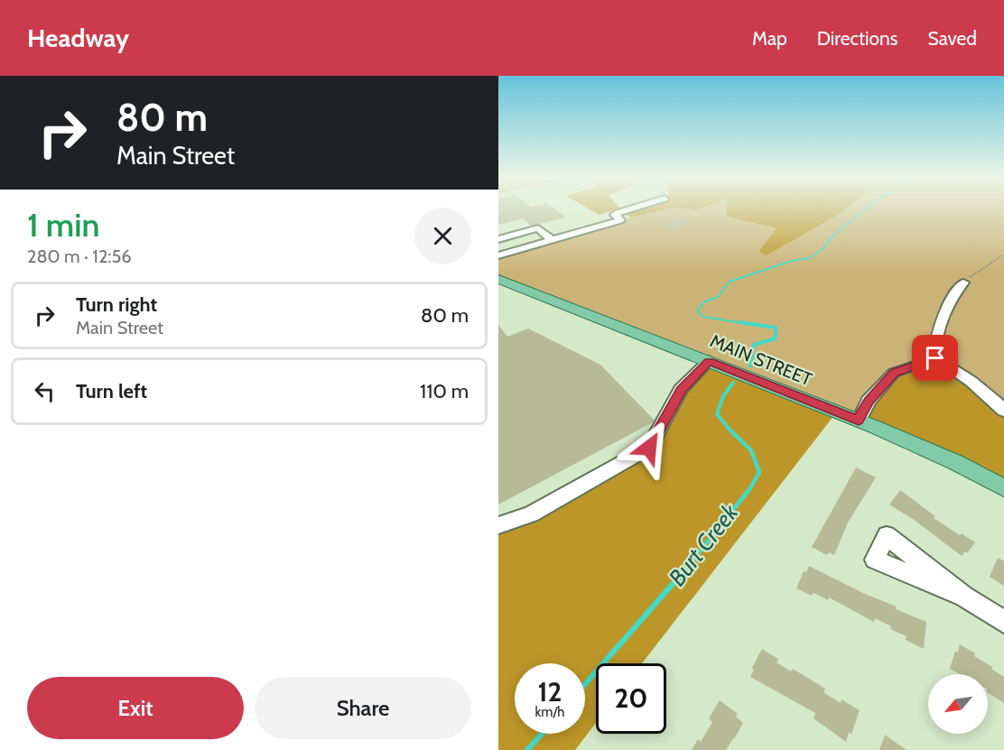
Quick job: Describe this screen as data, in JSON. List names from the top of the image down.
{
  "streets": {
    "main road": ["MAIN STREET"]
  },
  "water": ["Burt Creek"],
  "north": "bottom left",
  "page": {
    "header": "Headway",
    "nav": ["Map", "Directions", "Saved"],
    "turn": ["80 m", "Main Street"],
    "heading": ["1 min", "280 m · 12:56"],
    "list": [
      {
        "name": "Turn right",
        "note": "Main Street",
        "value": "80 m"
      },
      {
        "name": "Turn left",
        "value": "110 m"
      }
    ],
    "speed": "12 km/h",
    "limit": "20",
    "buttons": ["Exit", "Share"]
  }
}
